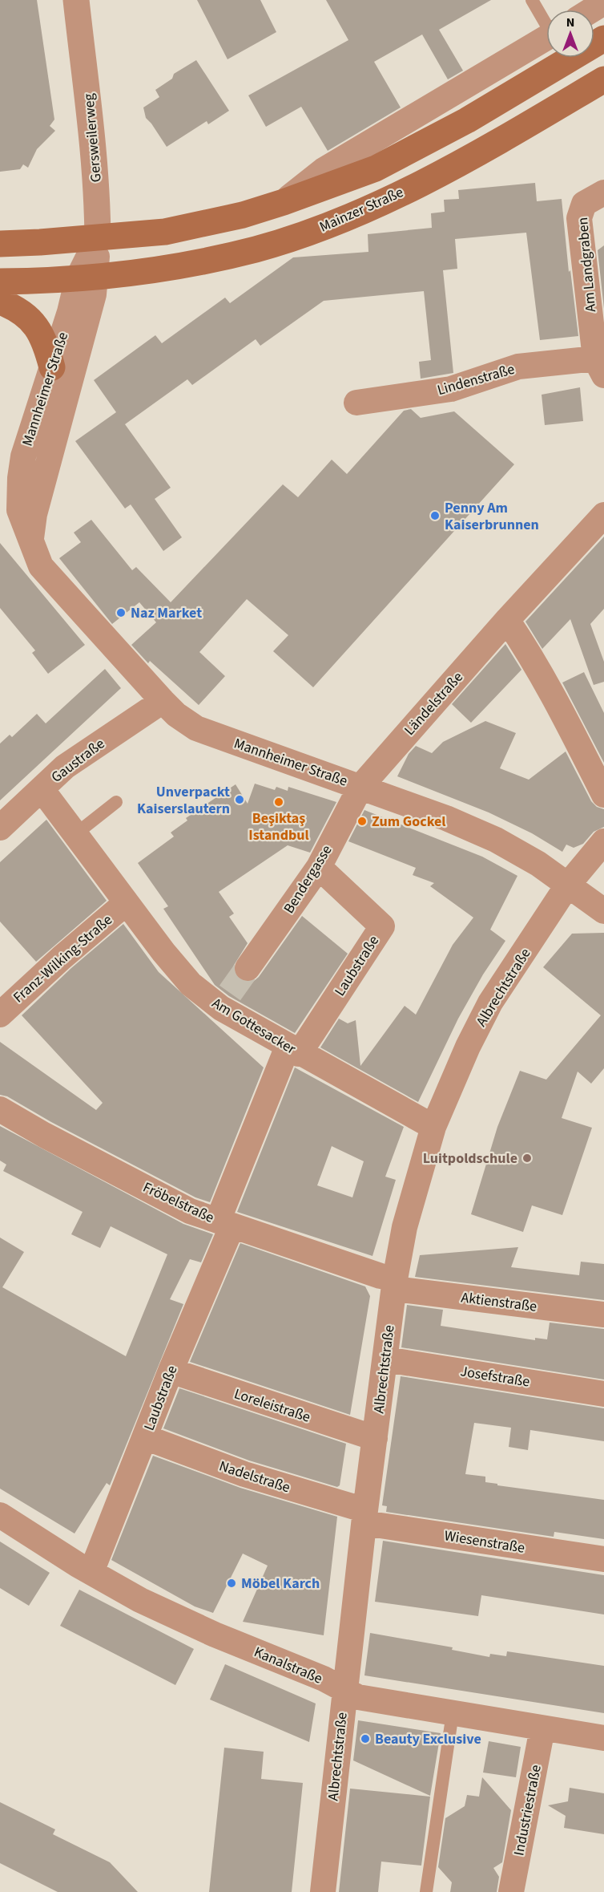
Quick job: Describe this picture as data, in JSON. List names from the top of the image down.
{
  "streets": {
    "main road": ["Mainzer Straße"],
    "street": [
      "Gersweilerweg",
      "Am Landgraben",
      "Lindenstraße",
      "Mannheimer Straße",
      "Ländelstraße",
      "Gaustraße",
      "Bendergasse",
      "Franz-Wilking-Straße",
      "Laubstraße",
      "Albrechtstraße",
      "Am Gottesacker",
      "Fröbelstraße",
      "Aktienstraße",
      "Josefstraße",
      "Loreleistraße",
      "Nadelstraße",
      "Wiesenstraße",
      "Kanalstraße",
      "Industriestraße"
    ]
  },
  "crossings": [
    ["Gersweilerweg", "Mainzer Straße"],
    ["Gersweilerweg", "Mannheimer Straße"],
    ["Mainzer Straße", "Mannheimer Straße"],
    ["Am Landgraben", "Lindenstraße"],
    ["Mannheimer Straße", "Ländelstraße"],
    ["Mannheimer Straße", "Gaustraße"],
    ["Mannheimer Straße", "Bendergasse"],
    ["Mannheimer Straße", "Albrechtstraße"],
    ["Ländelstraße", "Bendergasse"],
    ["Gaustraße", "Am Gottesacker"],
    ["Bendergasse", "Laubstraße"],
    ["Franz-Wilking-Straße", "Am Gottesacker"],
    ["Laubstraße", "Am Gottesacker"],
    ["Laubstraße", "Fröbelstraße"],
    ["Laubstraße", "Loreleistraße"],
    ["Laubstraße", "Nadelstraße"],
    ["Laubstraße", "Kanalstraße"],
    ["Albrechtstraße", "Am Gottesacker"],
    ["Albrechtstraße", "Fröbelstraße"],
    ["Albrechtstraße", "Aktienstraße"],
    ["Albrechtstraße", "Josefstraße"],
    ["Albrechtstraße", "Loreleistraße"],
    ["Albrechtstraße", "Nadelstraße"],
    ["Albrechtstraße", "Wiesenstraße"],
    ["Albrechtstraße", "Kanalstraße"],
    ["Fröbelstraße", "Aktienstraße"],
    ["Nadelstraße", "Wiesenstraße"],
    ["Kanalstraße", "Industriestraße"]
  ],
  "places": [
    "Penny Am Kaiserbrunnen",
    "Naz Market",
    "Unverpackt Kaiserslautern",
    "Beşiktaş Istandbul",
    "Zum Gockel",
    "Luitpoldschule",
    "Möbel Karch",
    "Beauty Exclusive"
  ],
  "north": "top"
}
